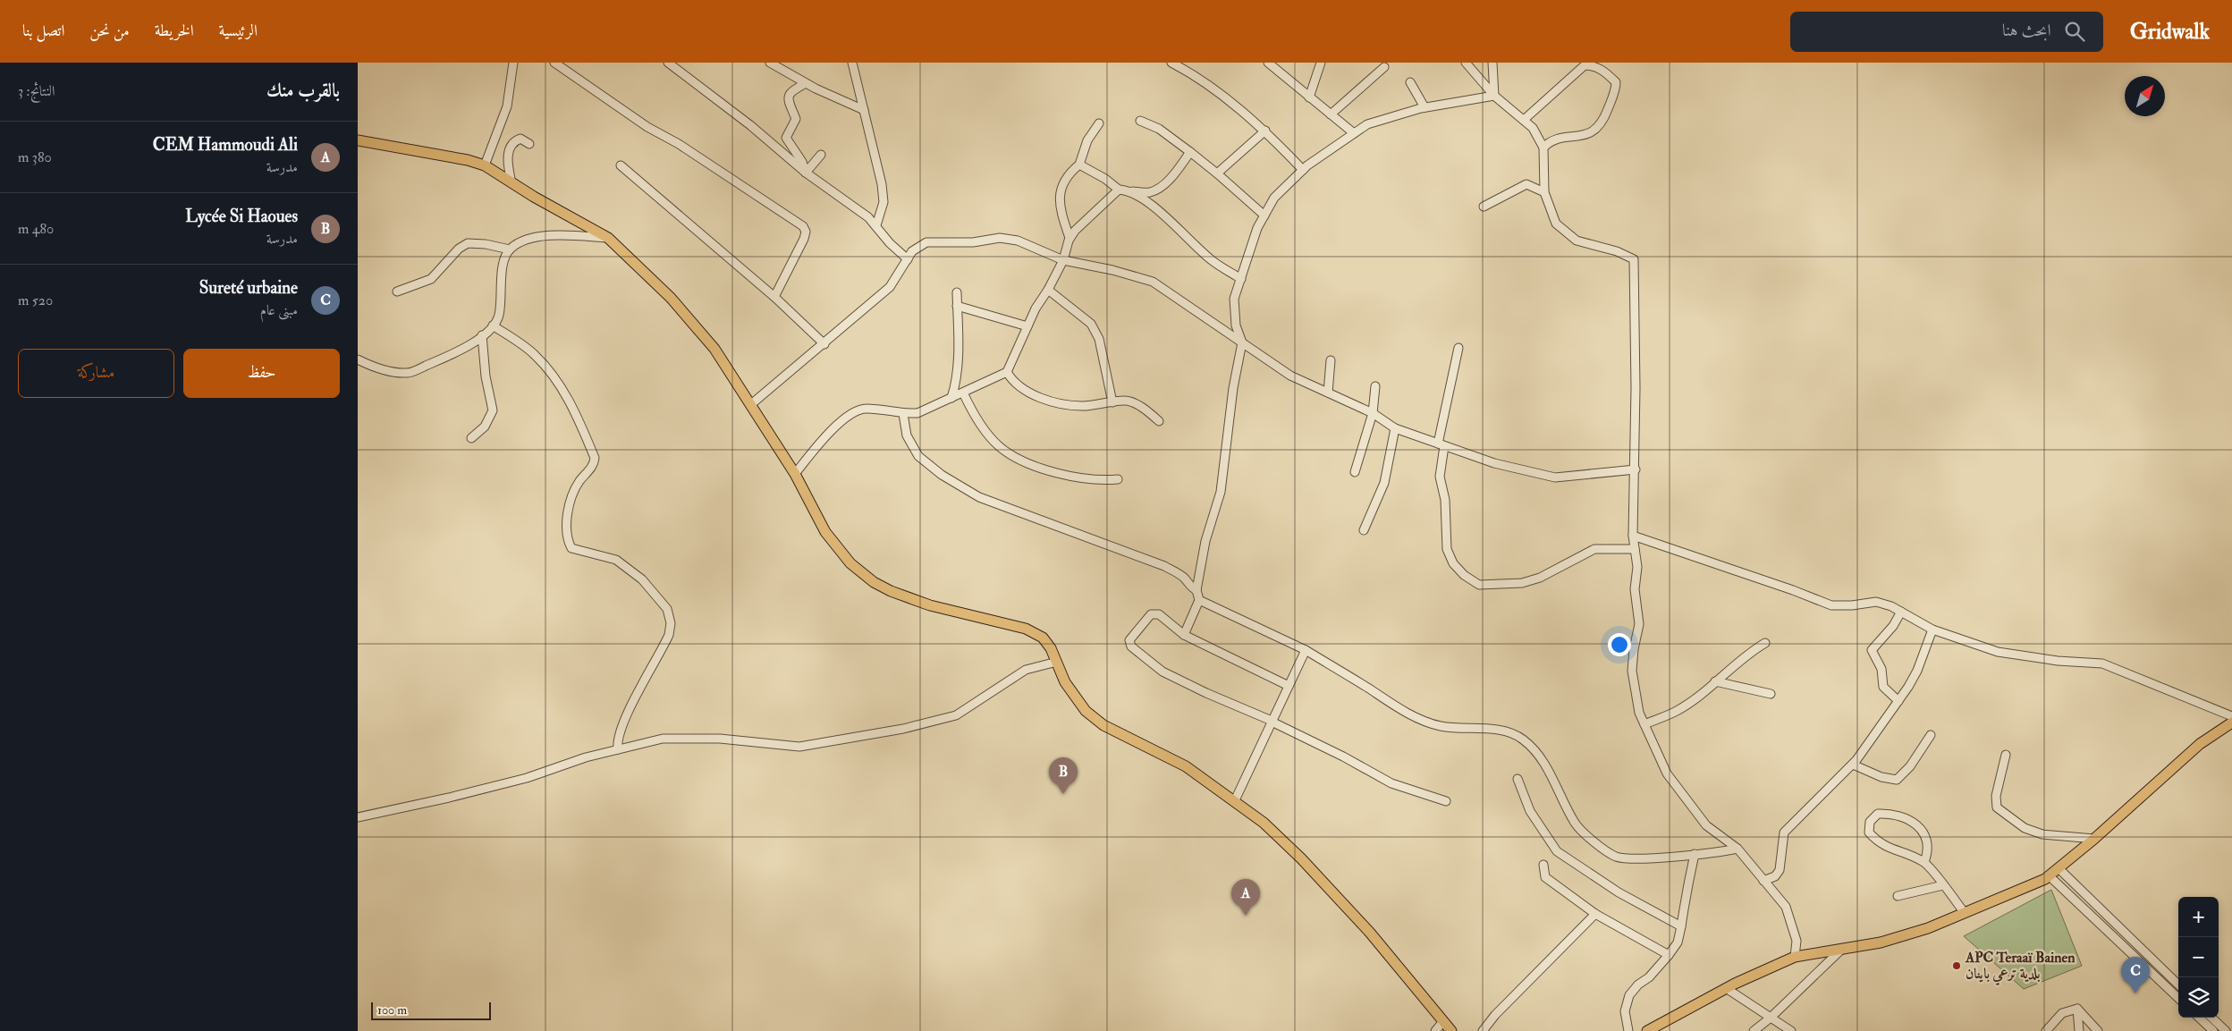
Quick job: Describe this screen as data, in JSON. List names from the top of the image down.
{
  "places": ["APC Teraaï Bainen بلدية ترعي باينان"],
  "scale_bar": "100 m",
  "north": "top right",
  "page": {
    "header": "Gridwalk",
    "search": "ابحث هنا",
    "nav": [
      "الرئيسية",
      "الخريطة",
      "من نحن",
      "اتصل بنا"
    ],
    "heading": ["بالقرب منك", "النتائج: 3"],
    "list": [
      {
        "mark": "A",
        "name": "CEM Hammoudi Ali",
        "note": "مدرسة",
        "value": "380 m"
      },
      {
        "mark": "B",
        "name": "Lycée Si Haoues",
        "note": "مدرسة",
        "value": "480 m"
      },
      {
        "mark": "C",
        "name": "Sureté urbaine",
        "note": "مبنى عام",
        "value": "520 m"
      }
    ],
    "buttons": ["حفظ", "مشاركة"],
    "pins": ["B", "A", "C"],
    "map_buttons": ["+", "−"],
    "scale": "100 m"
  }
}
